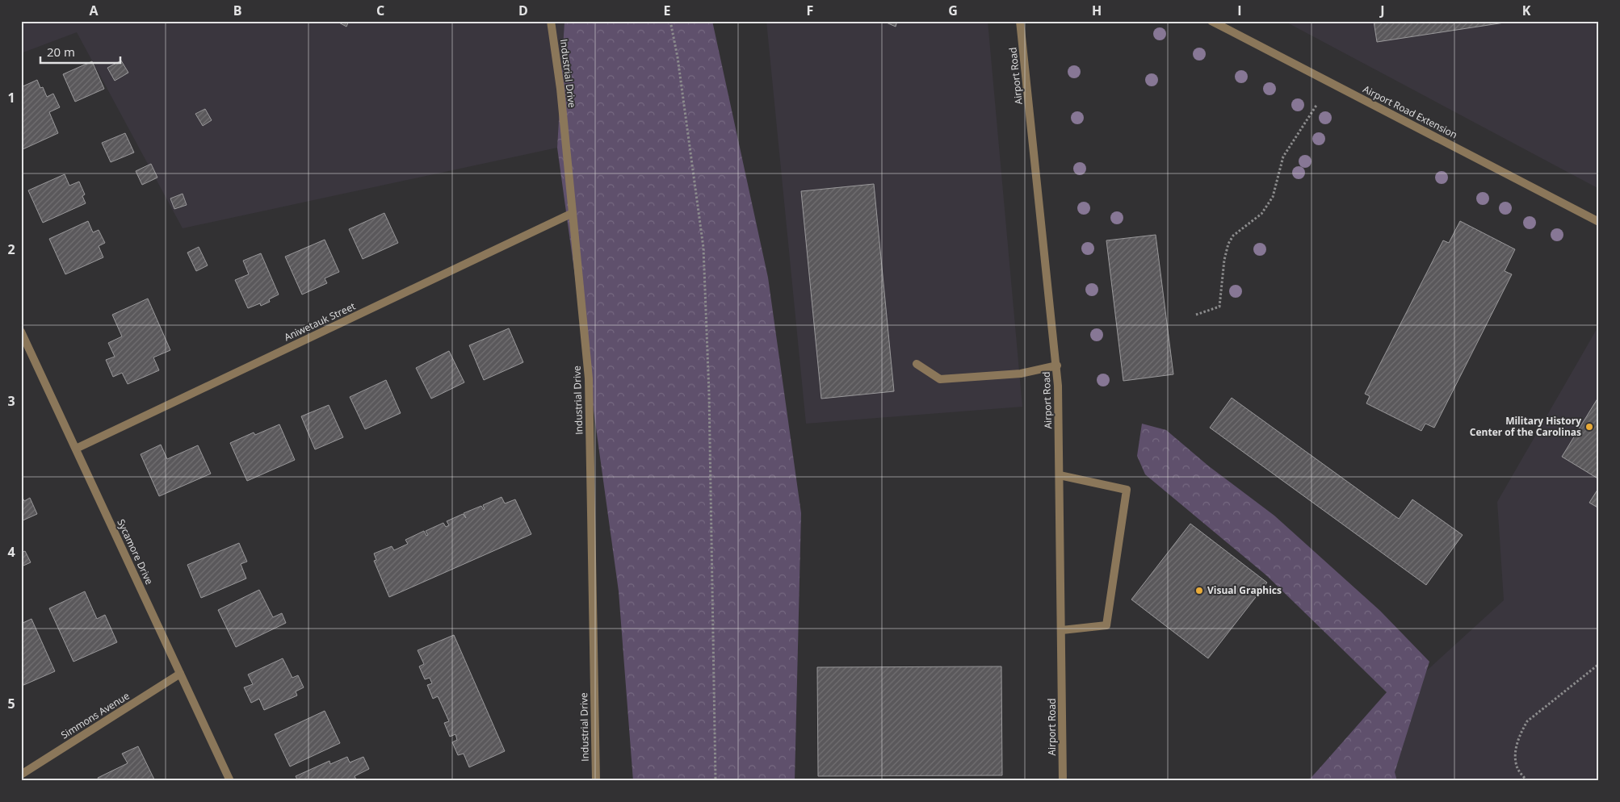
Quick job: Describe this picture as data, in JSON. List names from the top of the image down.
{
  "streets": {
    "street": [
      "Industrial Drive",
      "Airport Road",
      "Airport Road Extension",
      "Aniwetauk Street",
      "Sycamore Drive",
      "Simmons Avenue"
    ]
  },
  "crossings": [
    ["Industrial Drive", "Aniwetauk Street"],
    ["Aniwetauk Street", "Sycamore Drive"],
    ["Sycamore Drive", "Simmons Avenue"]
  ],
  "places": ["Military History Center of the Carolinas", "Visual Graphics"],
  "scale_bar": "20 m",
  "grid": {
    "columns": [
      "A",
      "B",
      "C",
      "D",
      "E",
      "F",
      "G",
      "H",
      "I",
      "J",
      "K"
    ],
    "rows": [
      "1",
      "2",
      "3",
      "4",
      "5"
    ]
  }
}
